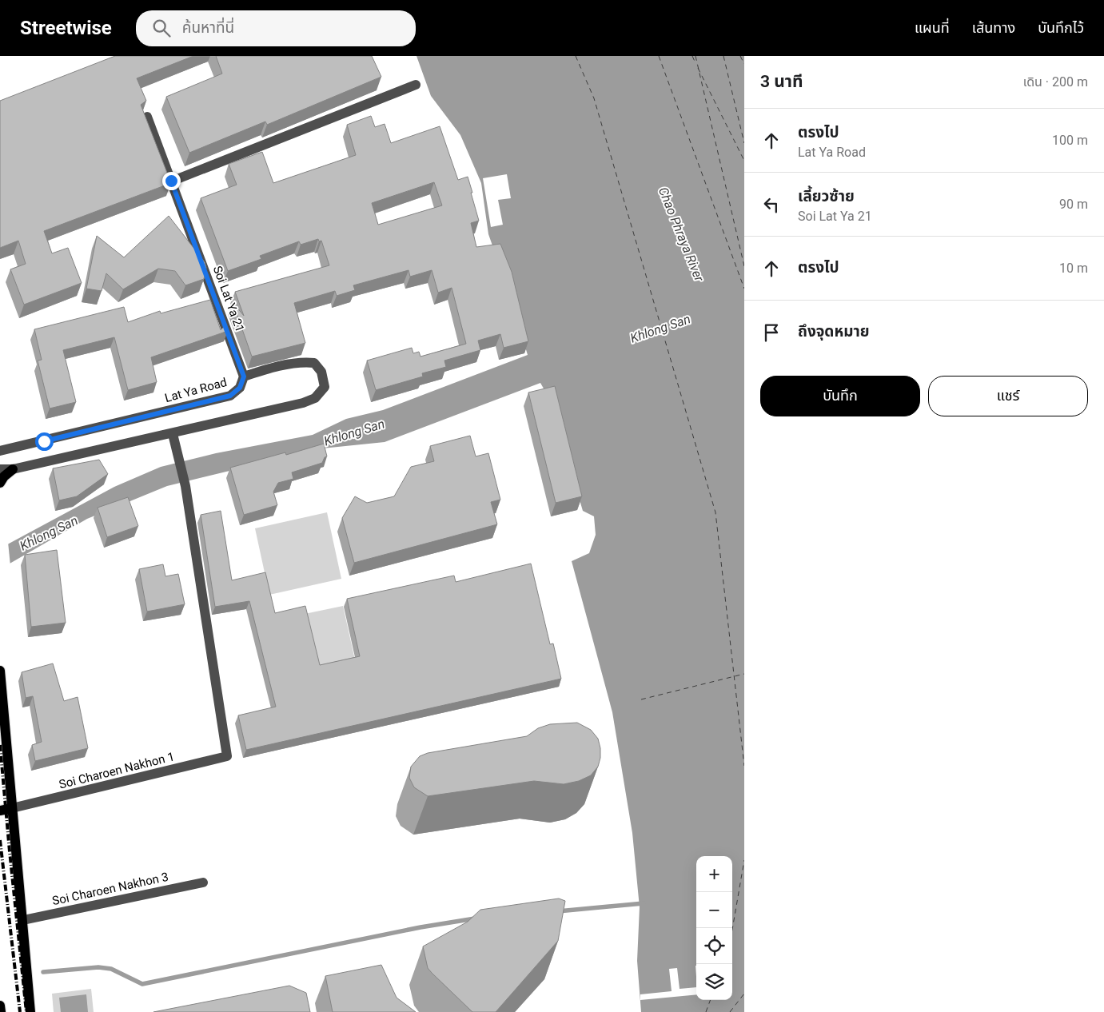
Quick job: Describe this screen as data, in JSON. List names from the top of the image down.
{
  "streets": {
    "street": [
      "Soi Lat Ya 21",
      "Lat Ya Road",
      "Soi Charoen Nakhon 1",
      "Soi Charoen Nakhon 3"
    ]
  },
  "crossings": [
    ["Soi Lat Ya 21", "Lat Ya Road"],
    ["Lat Ya Road", "Soi Charoen Nakhon 1"]
  ],
  "water": ["Chao Phraya River", "Khlong San"],
  "page": {
    "header": "Streetwise",
    "search": "ค้นหาที่นี่",
    "nav": ["แผนที่", "เส้นทาง", "บันทึกไว้"],
    "heading": ["3 นาที", "เดิน · 200 m"],
    "list": [
      ["ตรงไป", "Lat Ya Road", "100 m"],
      ["เลี้ยวซ้าย", "Soi Lat Ya 21", "90 m"],
      ["ตรงไป", "10 m"],
      "ถึงจุดหมาย"
    ],
    "buttons": ["บันทึก", "แชร์"],
    "map_buttons": ["+", "−"]
  }
}
